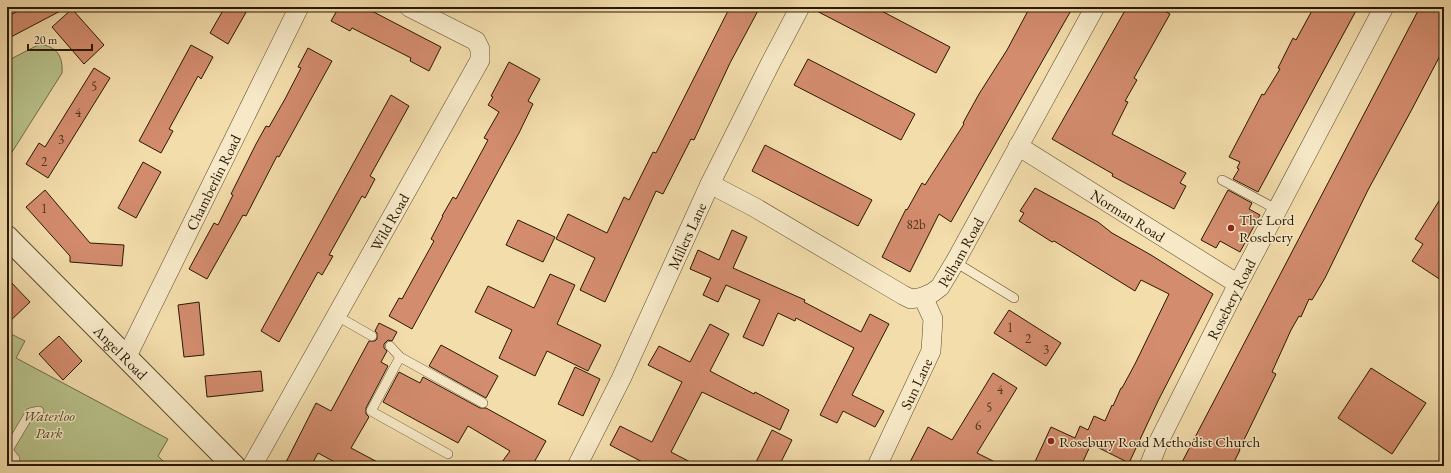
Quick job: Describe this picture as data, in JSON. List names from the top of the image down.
{
  "streets": {
    "street": [
      "Chamberlin Road",
      "Norman Road",
      "Wild Road",
      "Millers Lane",
      "Pelham Road",
      "Rosebery Road",
      "Angel Road",
      "Sun Lane"
    ]
  },
  "crossings": [
    ["Chamberlin Road", "Angel Road"],
    ["Norman Road", "Pelham Road"],
    ["Norman Road", "Rosebery Road"],
    ["Wild Road", "Angel Road"],
    ["Millers Lane", "Pelham Road"],
    ["Pelham Road", "Sun Lane"]
  ],
  "parks": ["Waterloo Park"],
  "places": ["The Lord Rosebery", "Rosebury Road Methodist Church"],
  "house_numbers": [
    "5",
    "4",
    "3",
    "2",
    "1",
    "82b",
    "1",
    "2",
    "3",
    "4",
    "5",
    "6"
  ],
  "scale_bar": "20 m"
}
